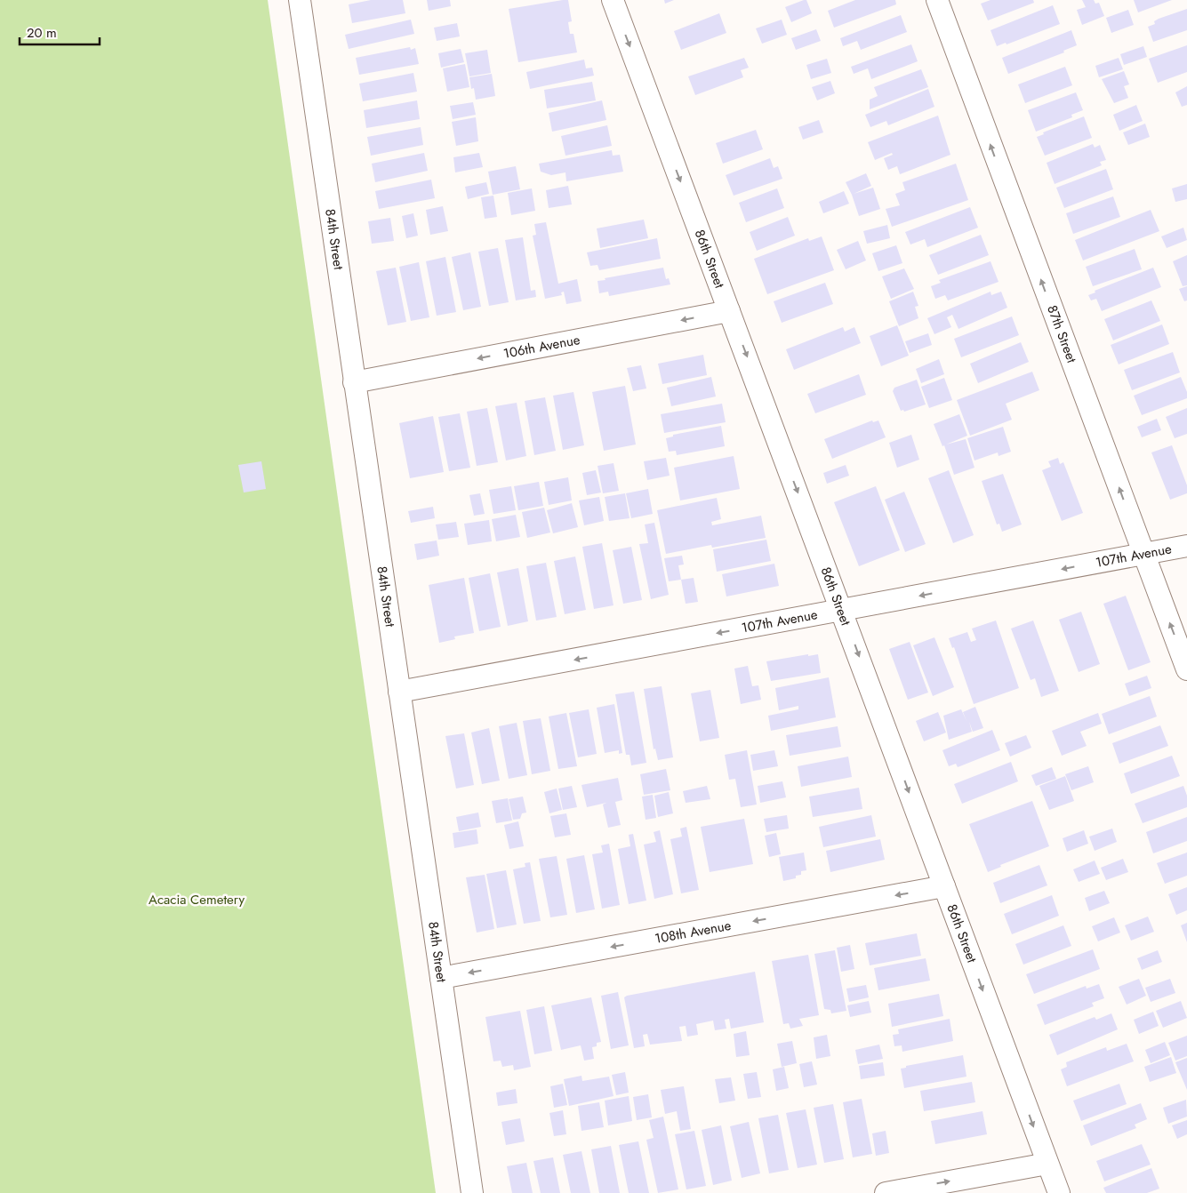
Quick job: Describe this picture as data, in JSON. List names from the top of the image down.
{
  "streets": {
    "street": [
      "84th Street",
      "86th Street",
      "87th Street",
      "106th Avenue",
      "107th Avenue",
      "108th Avenue"
    ]
  },
  "crossings": [
    ["84th Street", "106th Avenue"],
    ["84th Street", "107th Avenue"],
    ["84th Street", "108th Avenue"],
    ["86th Street", "106th Avenue"],
    ["86th Street", "107th Avenue"],
    ["86th Street", "108th Avenue"],
    ["87th Street", "107th Avenue"]
  ],
  "one_way": [
    "86th Street",
    "87th Street",
    "106th Avenue",
    "107th Avenue",
    "108th Avenue"
  ],
  "parks": ["Acacia Cemetery"],
  "scale_bar": "20 m"
}
